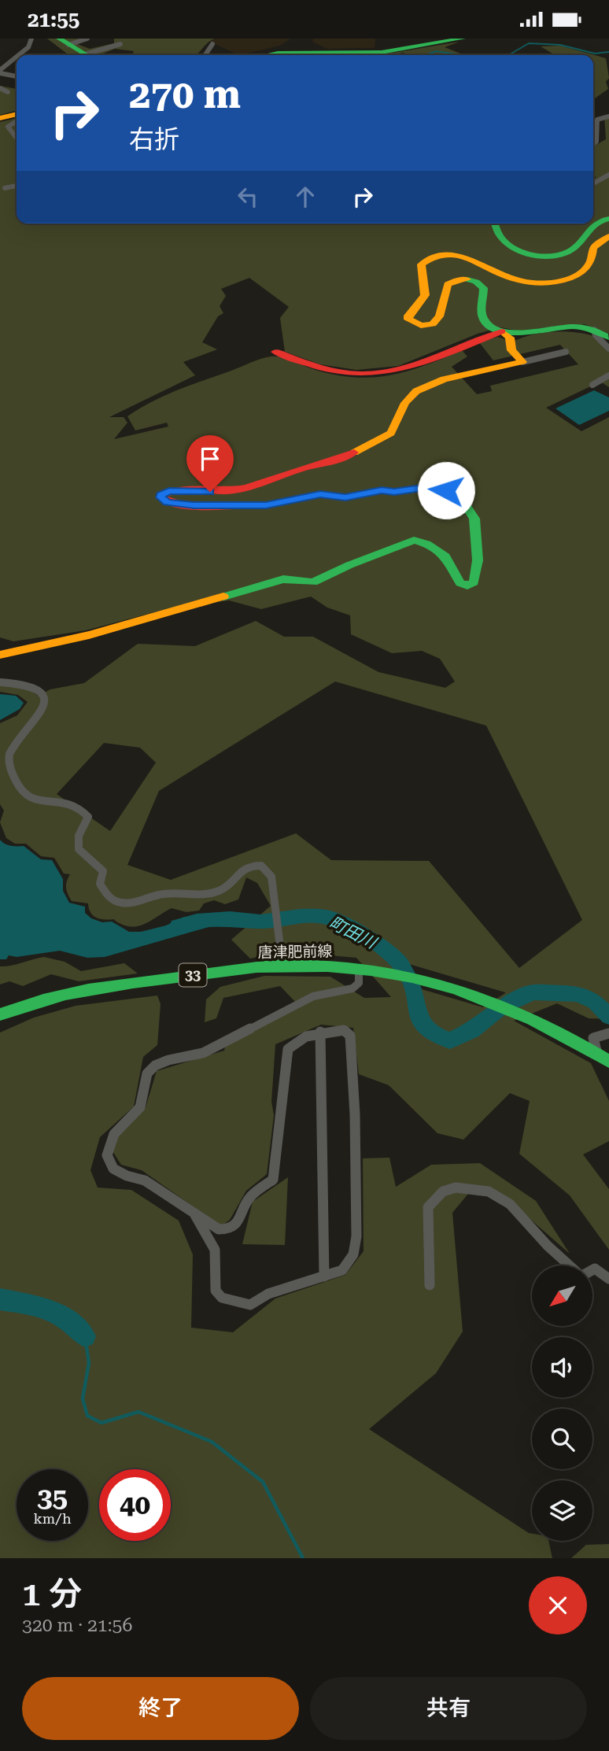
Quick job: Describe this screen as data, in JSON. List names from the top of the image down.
{
  "streets": {
    "street": ["唐津肥前線", "33"]
  },
  "water": ["町田川"],
  "north": "bottom left",
  "page": {
    "status": "21:55",
    "turn": ["270 m", "右折"],
    "speed": "35 km/h",
    "limit": "40",
    "heading": ["1 分", "320 m · 21:56"],
    "buttons": ["終了", "共有"]
  }
}
